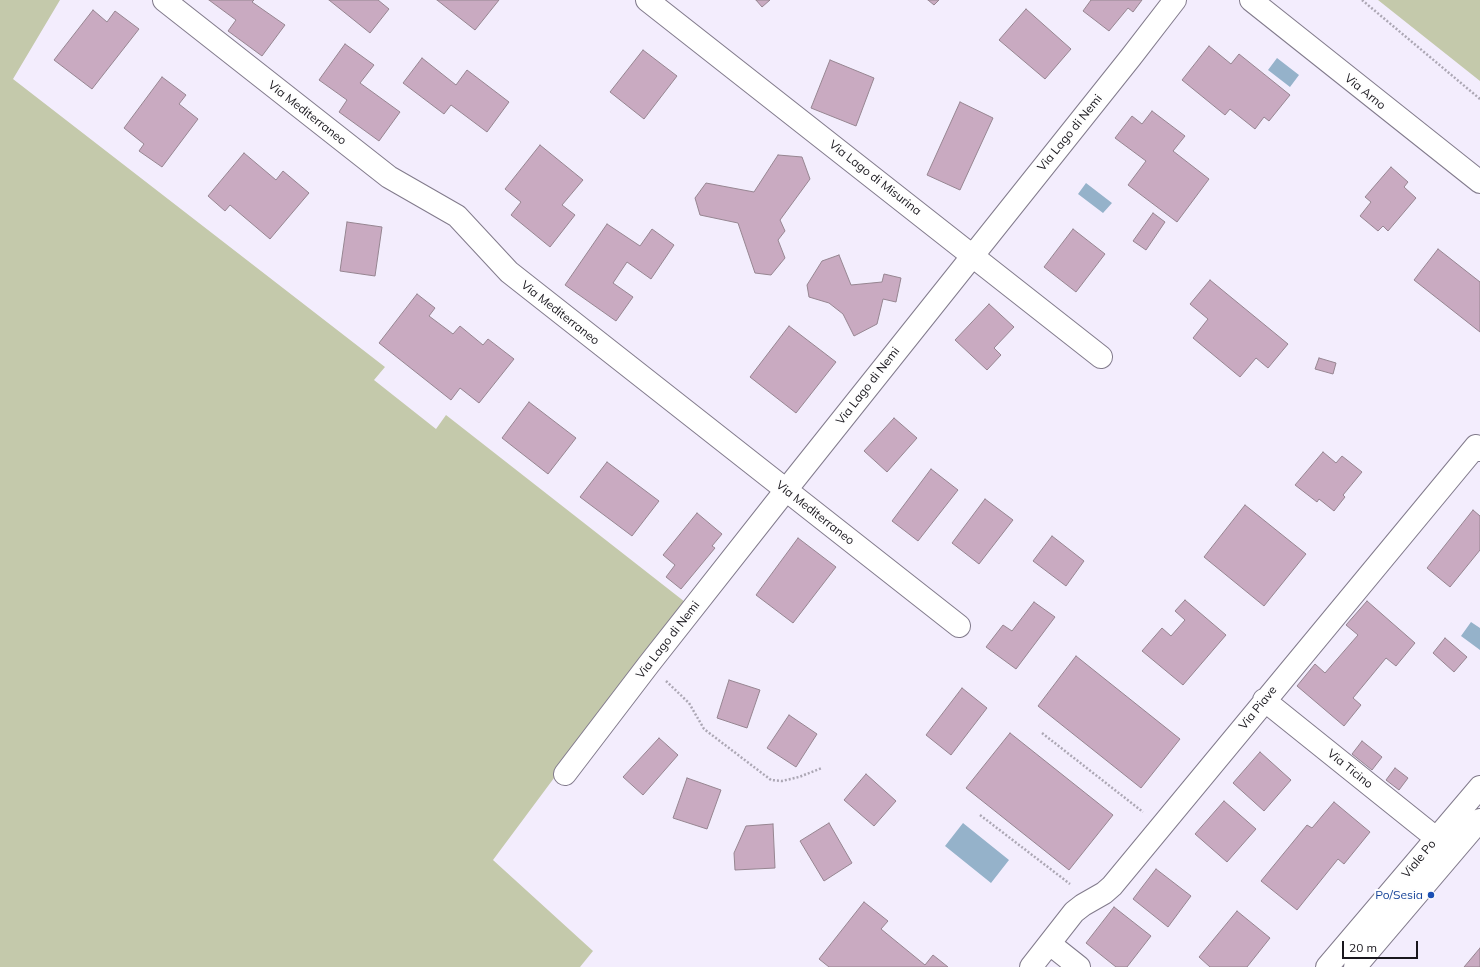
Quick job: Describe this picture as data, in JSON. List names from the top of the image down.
{
  "streets": {
    "street": [
      "Via Arno",
      "Via Mediterraneo",
      "Via Lago di Nemi",
      "Via Lago di Misurina",
      "Via Piave",
      "Via Ticino",
      "Viale Po"
    ]
  },
  "crossings": [
    ["Via Mediterraneo", "Via Lago di Nemi"],
    ["Via Lago di Nemi", "Via Lago di Misurina"],
    ["Via Piave", "Via Ticino"],
    ["Via Ticino", "Viale Po"]
  ],
  "places": ["Po/Sesia"],
  "scale_bar": "20 m"
}
